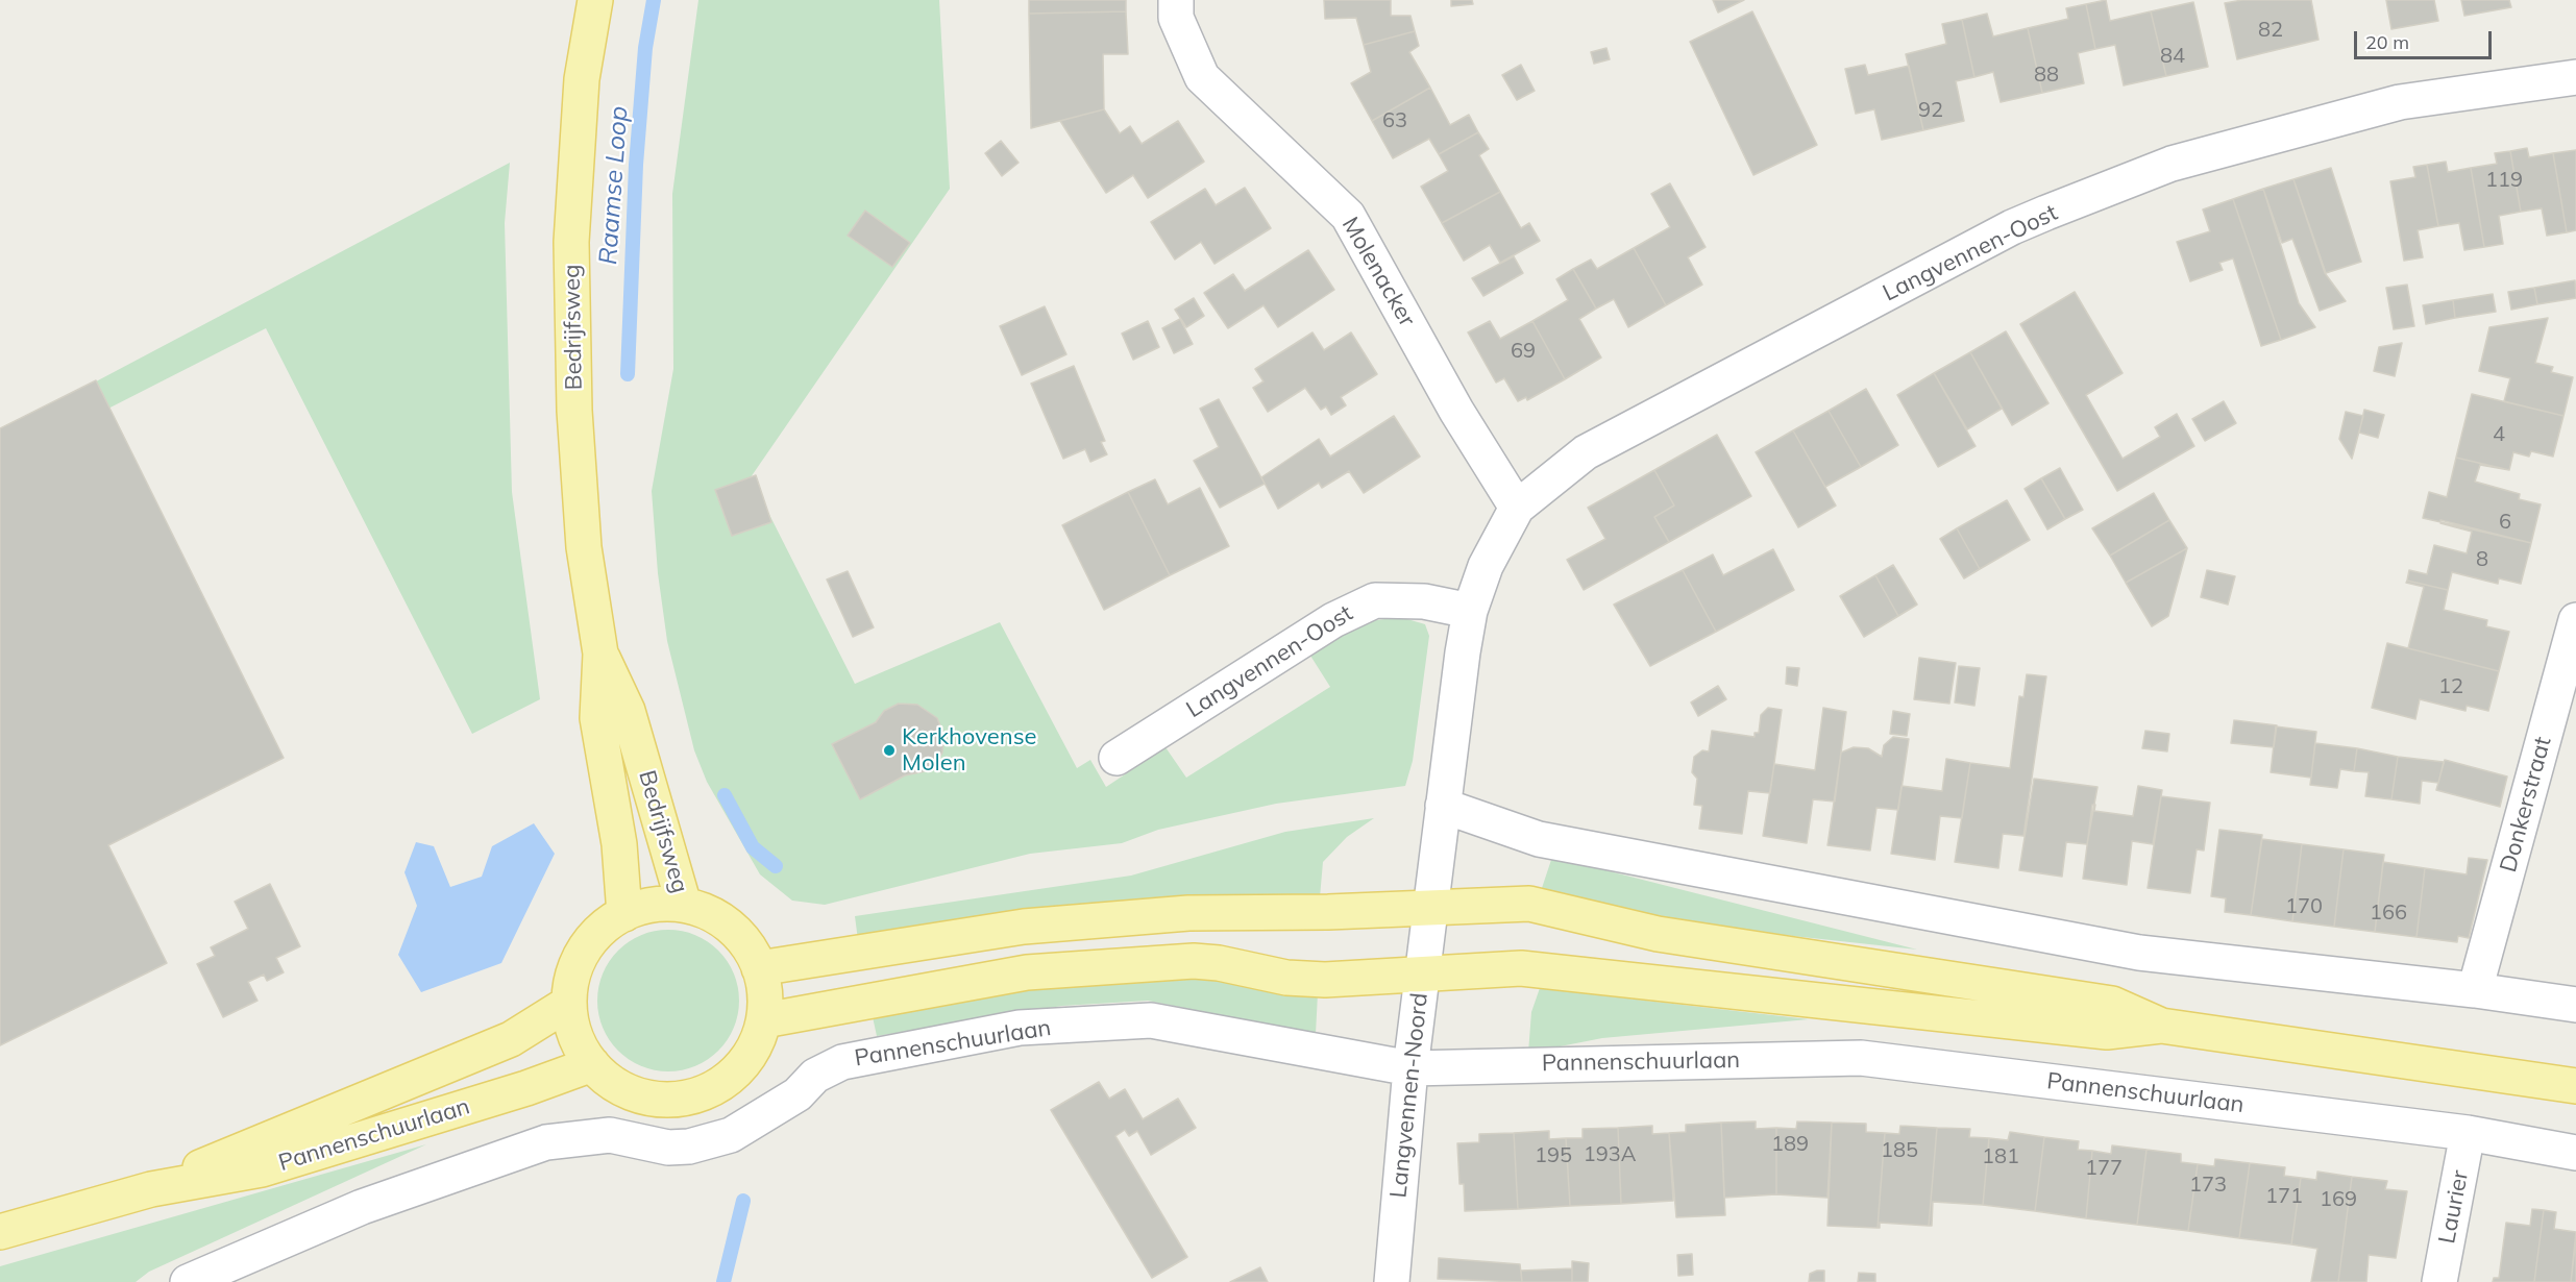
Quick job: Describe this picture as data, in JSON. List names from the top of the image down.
{
  "streets": {
    "main road": ["Bedrijfsweg", "Pannenschuurlaan"],
    "street": [
      "Langvennen-Oost",
      "Molenacker",
      "Donkerstraat",
      "Langvennen-Noord",
      "Laurier"
    ]
  },
  "crossings": [
    ["Langvennen-Oost", "Molenacker"],
    ["Langvennen-Oost", "Langvennen-Noord"],
    ["Bedrijfsweg", "Pannenschuurlaan"],
    ["Pannenschuurlaan", "Langvennen-Noord"],
    ["Pannenschuurlaan", "Laurier"]
  ],
  "water": ["Raamse Loop"],
  "places": ["Kerkhovense Molen"],
  "house_numbers": [
    "82",
    "84",
    "88",
    "92",
    "63",
    "119",
    "69",
    "4",
    "6",
    "8",
    "12",
    "170",
    "166",
    "189",
    "185",
    "193A",
    "195",
    "181",
    "177",
    "173",
    "171",
    "169"
  ],
  "scale_bar": "20 m"
}
